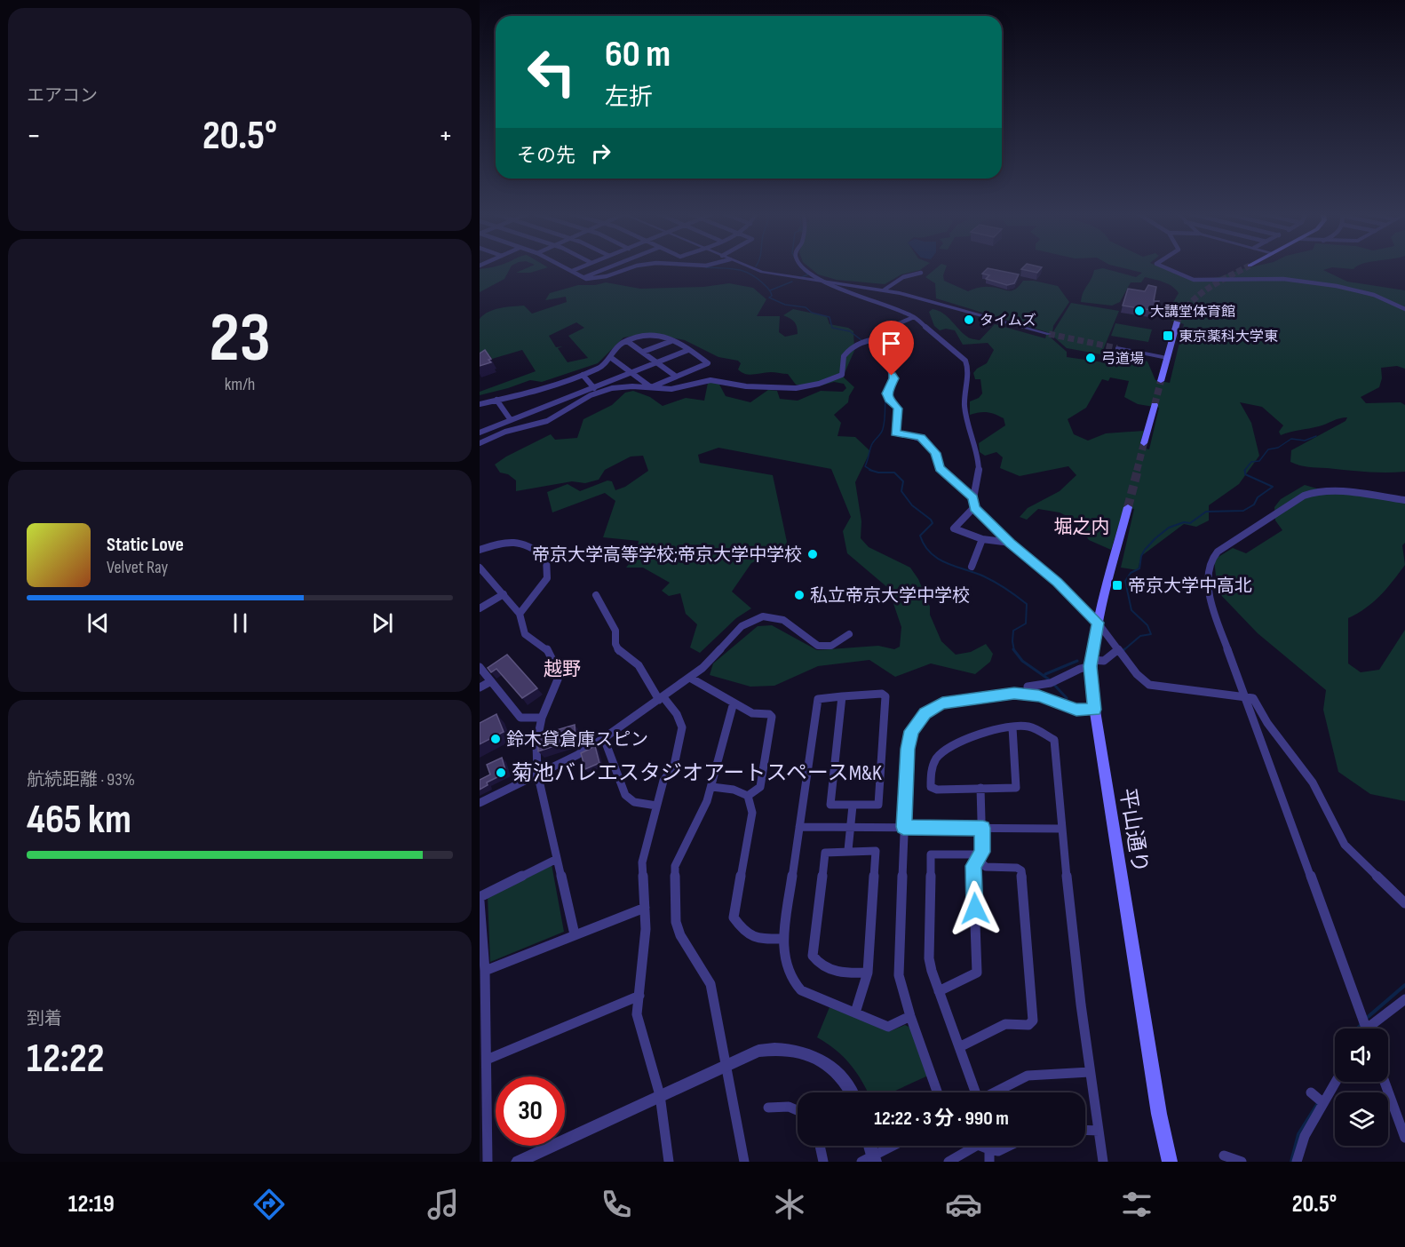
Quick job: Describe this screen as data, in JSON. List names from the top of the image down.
{
  "streets": {
    "main road": ["平山通り"]
  },
  "districts": ["堀之内", "越野"],
  "places": {
    "other": [
      "大講堂体育館",
      "タイムズ",
      "弓道場",
      "帝京大学高等学校;帝京大学中学校",
      "私立帝京大学中学校",
      "鈴木貸倉庫スピン",
      "菊池バレエスタジオアートスペースM&K"
    ],
    "transit": ["東京薬科大学東", "帝京大学中高北"]
  },
  "page": {
    "tile": [
      "エアコン",
      ["23", "km/h"],
      ["航続距離 · 93%", "465 km"],
      ["到着", "12:22"]
    ],
    "turn": ["60 m", "左折"],
    "heat": ["−", "20.5°", "+"],
    "then": "その先",
    "song": ["Static Love", "Velvet Ray"],
    "limit": "30",
    "trip": "12:22 · 3 分 · 990 m",
    "tabs": ["12:19", "20.5°"]
  }
}
